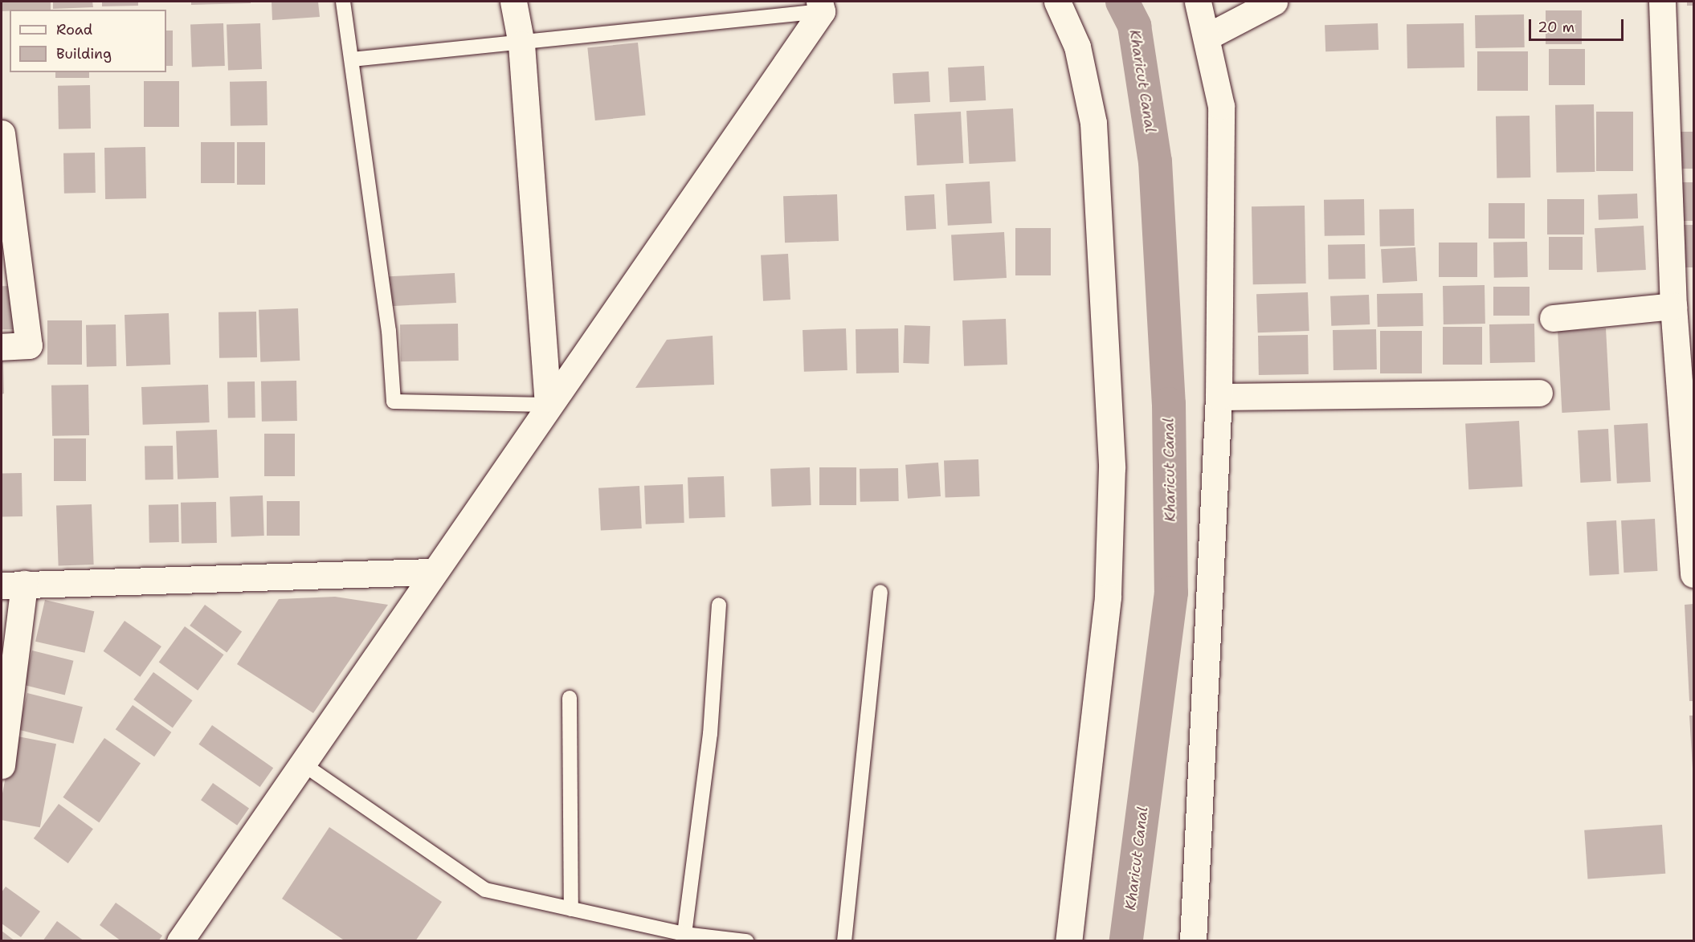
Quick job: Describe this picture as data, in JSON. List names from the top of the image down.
{
  "water": ["Kharicut Canal"],
  "legend": ["Road", "Building"],
  "scale_bar": "20 m"
}
